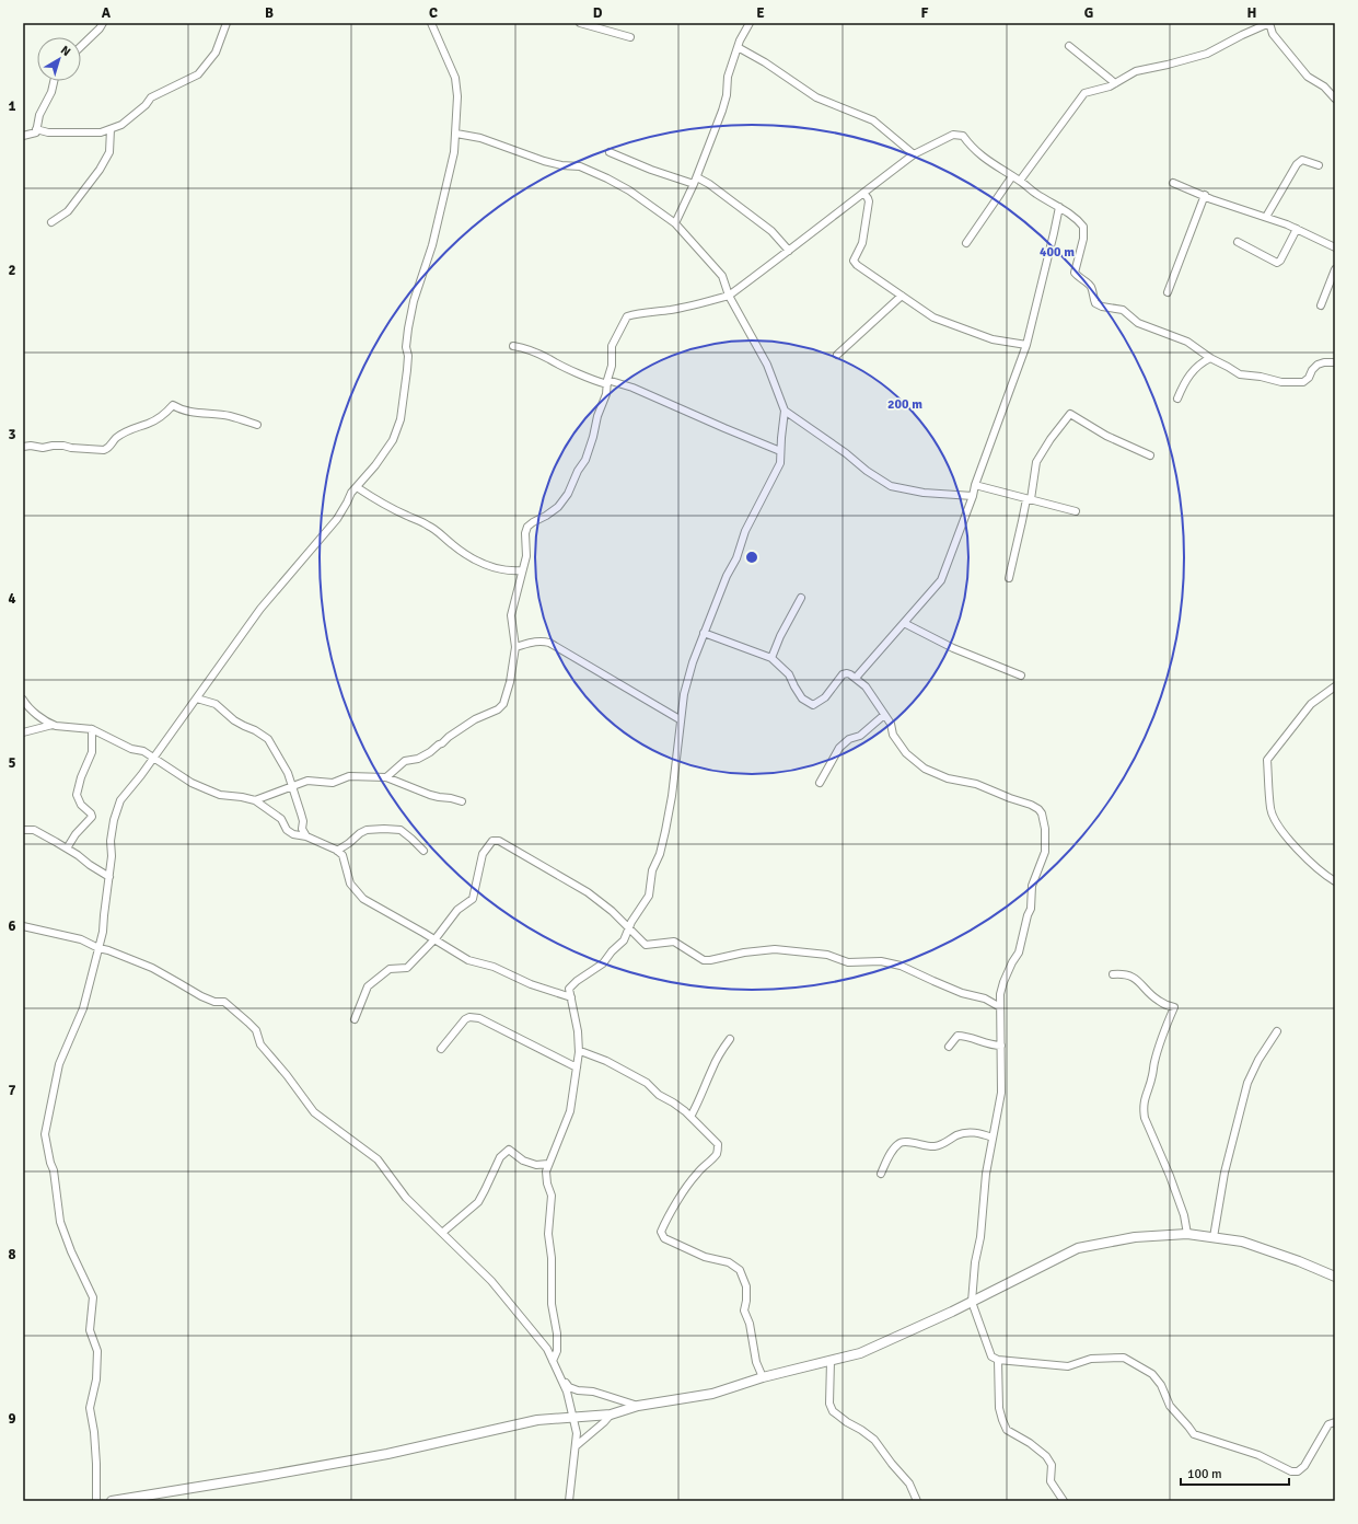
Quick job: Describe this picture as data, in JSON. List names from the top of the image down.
{
  "scale_bar": "100 m",
  "north": "top right",
  "grid": {
    "columns": [
      "A",
      "B",
      "C",
      "D",
      "E",
      "F",
      "G",
      "H"
    ],
    "rows": [
      "1",
      "2",
      "3",
      "4",
      "5",
      "6",
      "7",
      "8",
      "9"
    ]
  },
  "rings": ["400 m", "200 m"]
}
